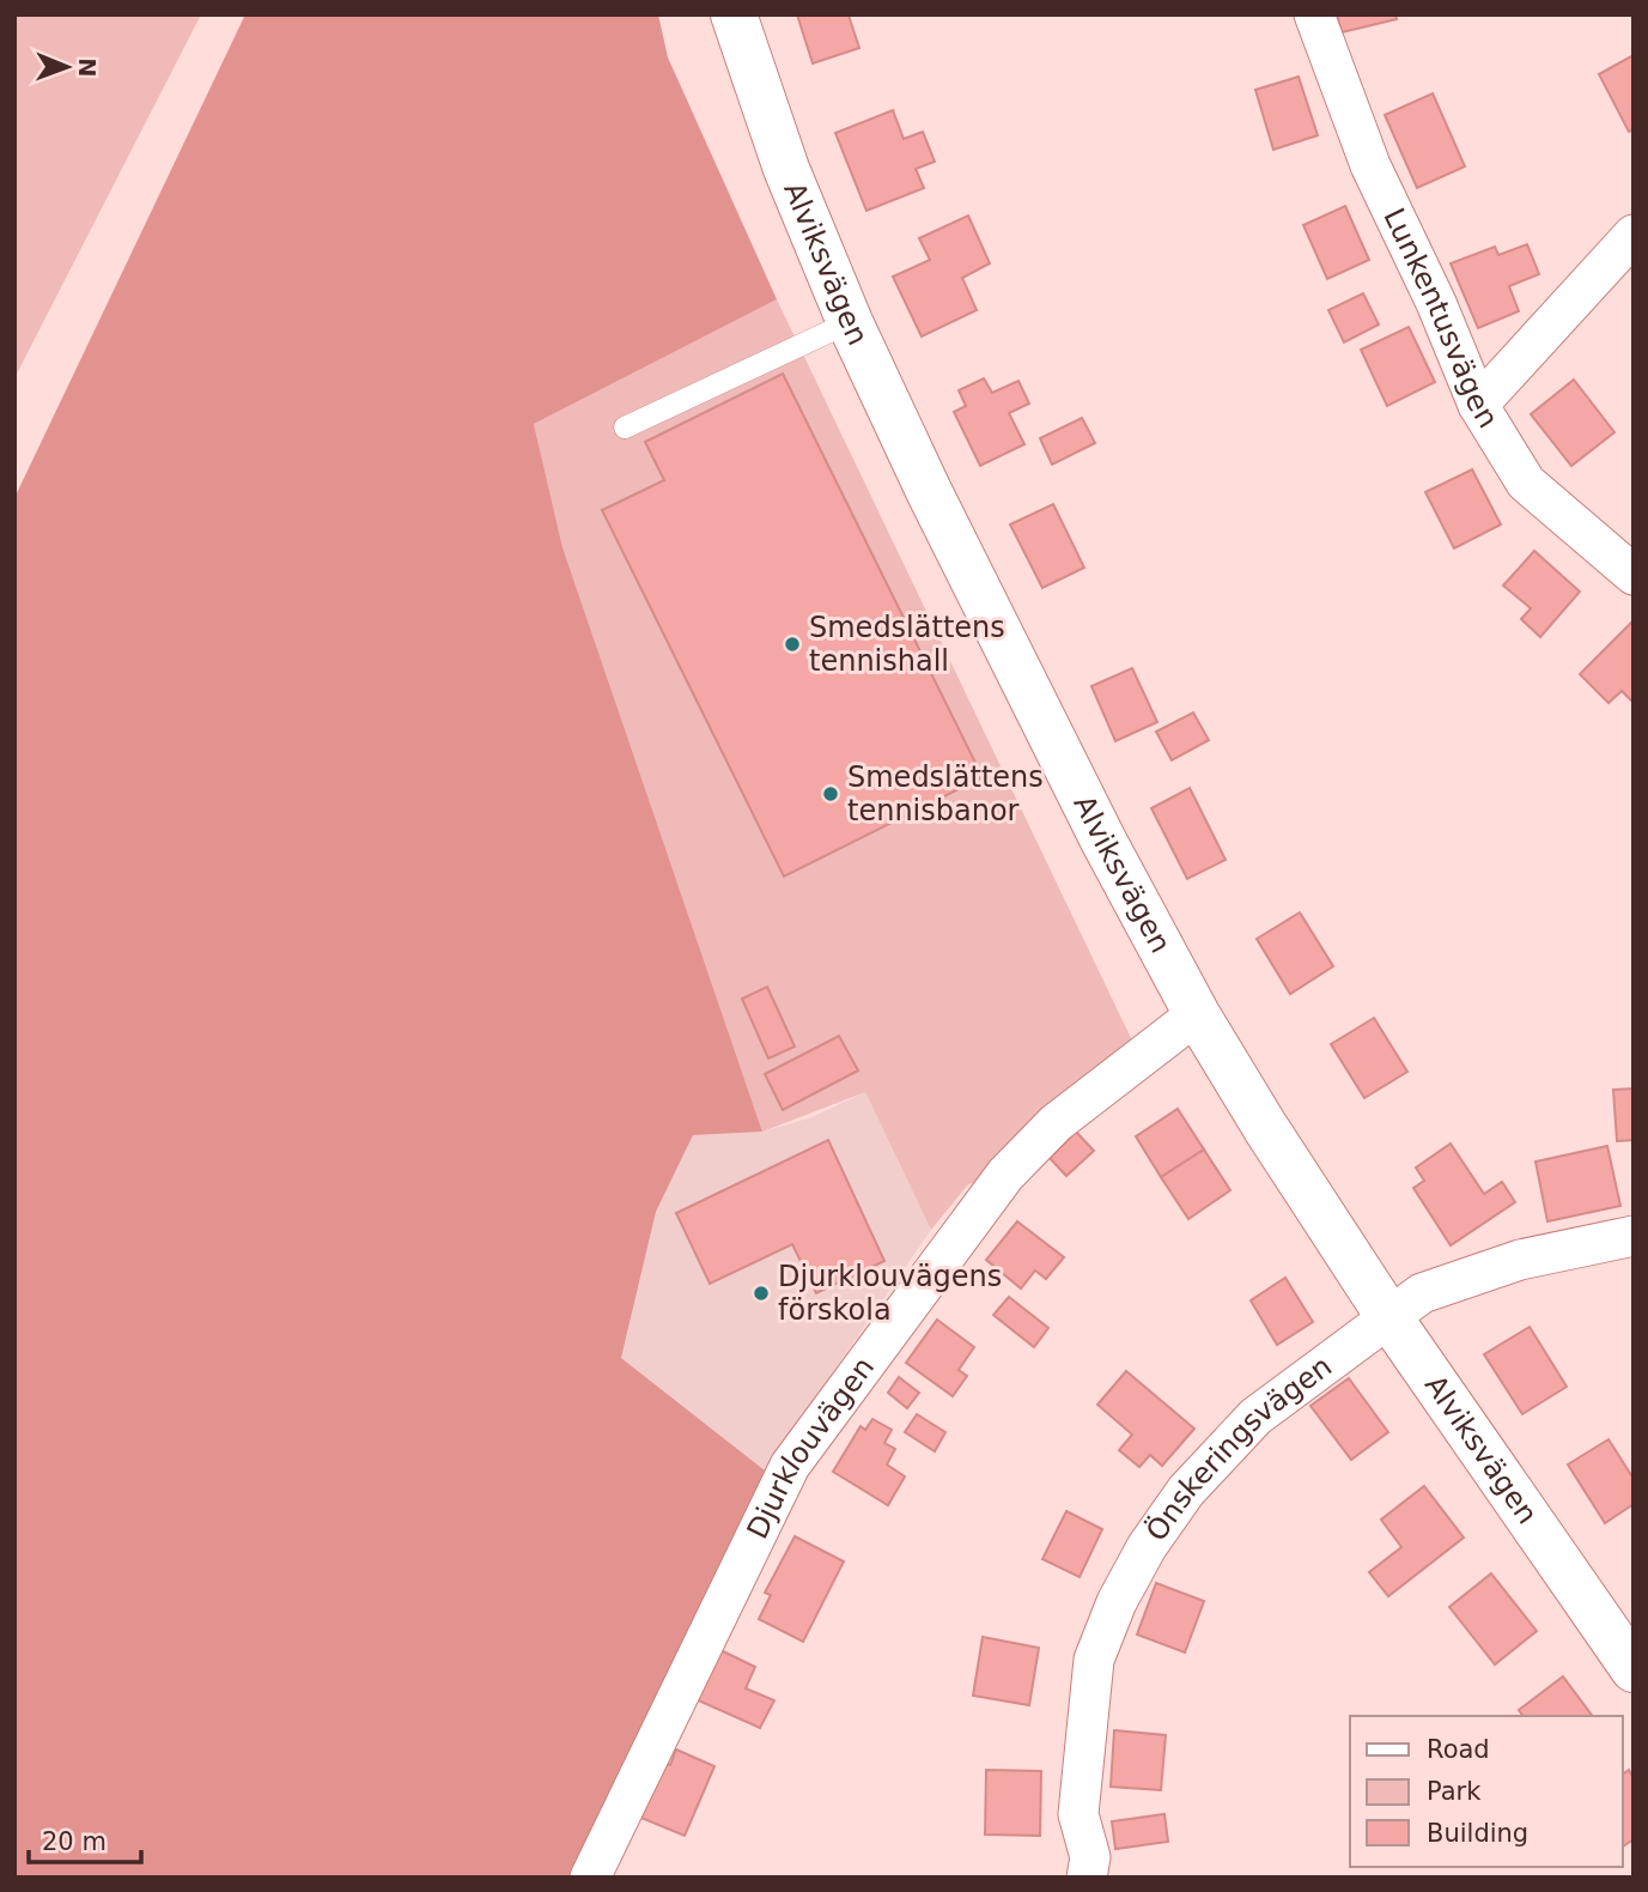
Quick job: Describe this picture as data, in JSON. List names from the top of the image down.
{
  "streets": {
    "street": [
      "Alviksvägen",
      "Lunkentusvägen",
      "Djurklouvägen",
      "Önskeringsvägen"
    ]
  },
  "crossings": [
    ["Alviksvägen", "Djurklouvägen"],
    ["Alviksvägen", "Önskeringsvägen"]
  ],
  "places": ["Smedslättens tennishall", "Smedslättens tennisbanor", "Djurklouvägens förskola"],
  "legend": ["Road", "Park", "Building"],
  "scale_bar": "20 m",
  "north": "right"
}
